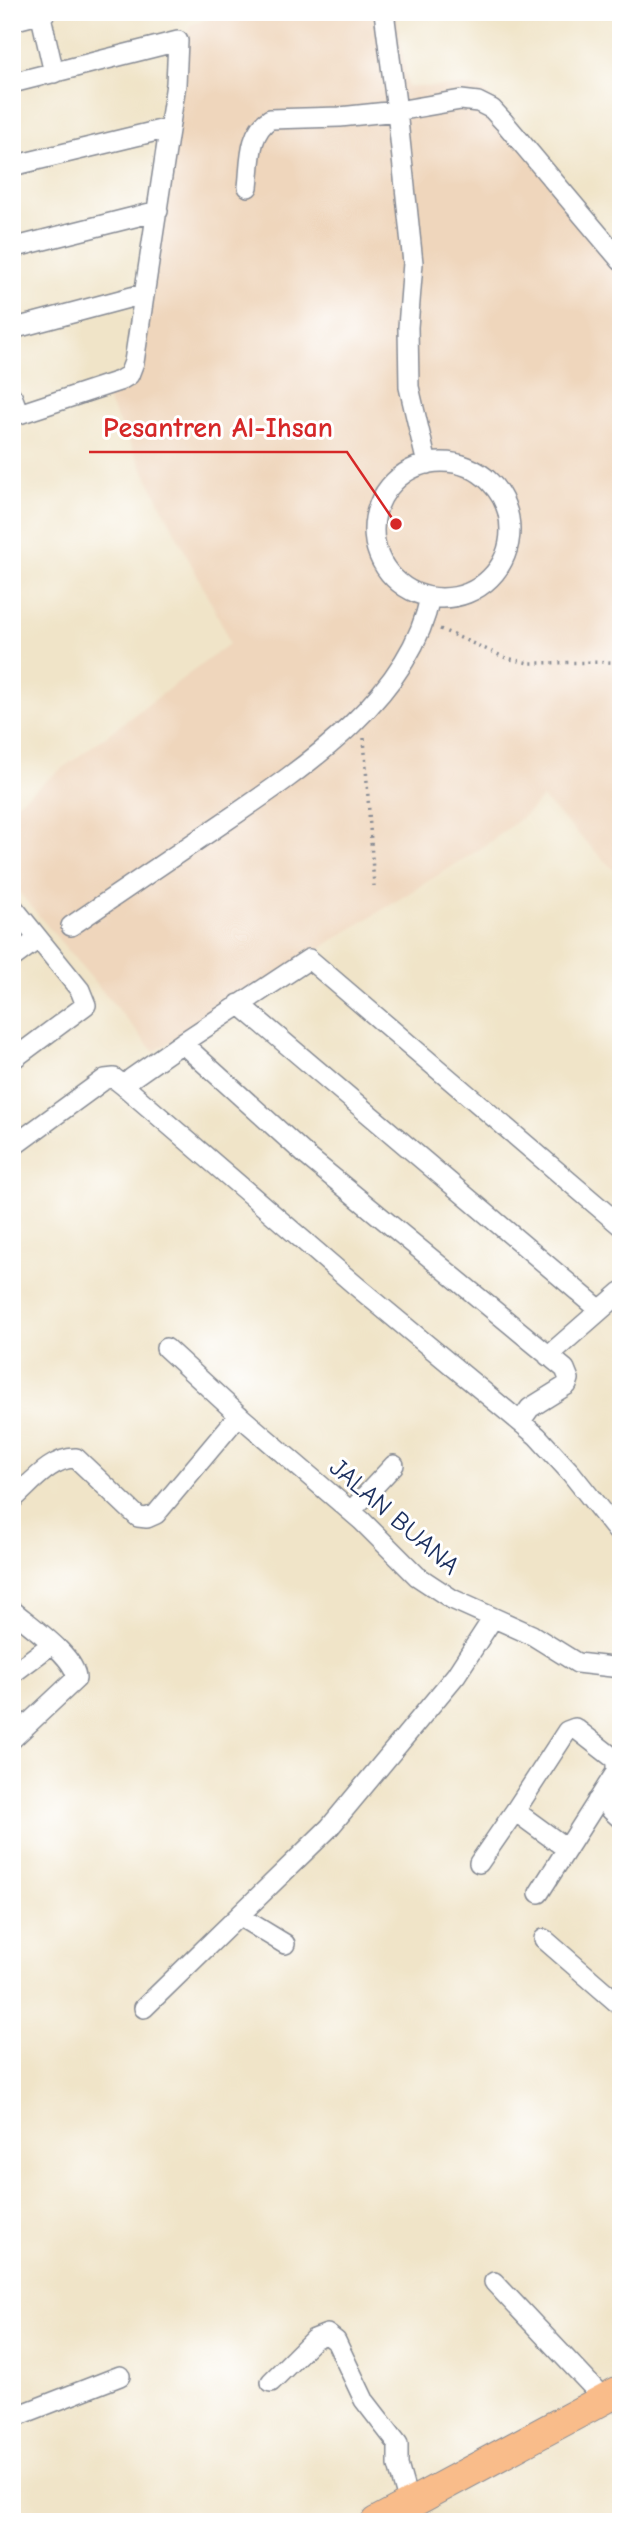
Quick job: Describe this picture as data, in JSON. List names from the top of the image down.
{
  "streets": {
    "street": ["JALAN BUANA"]
  },
  "places": ["Pesantren Al-Ihsan"]
}
